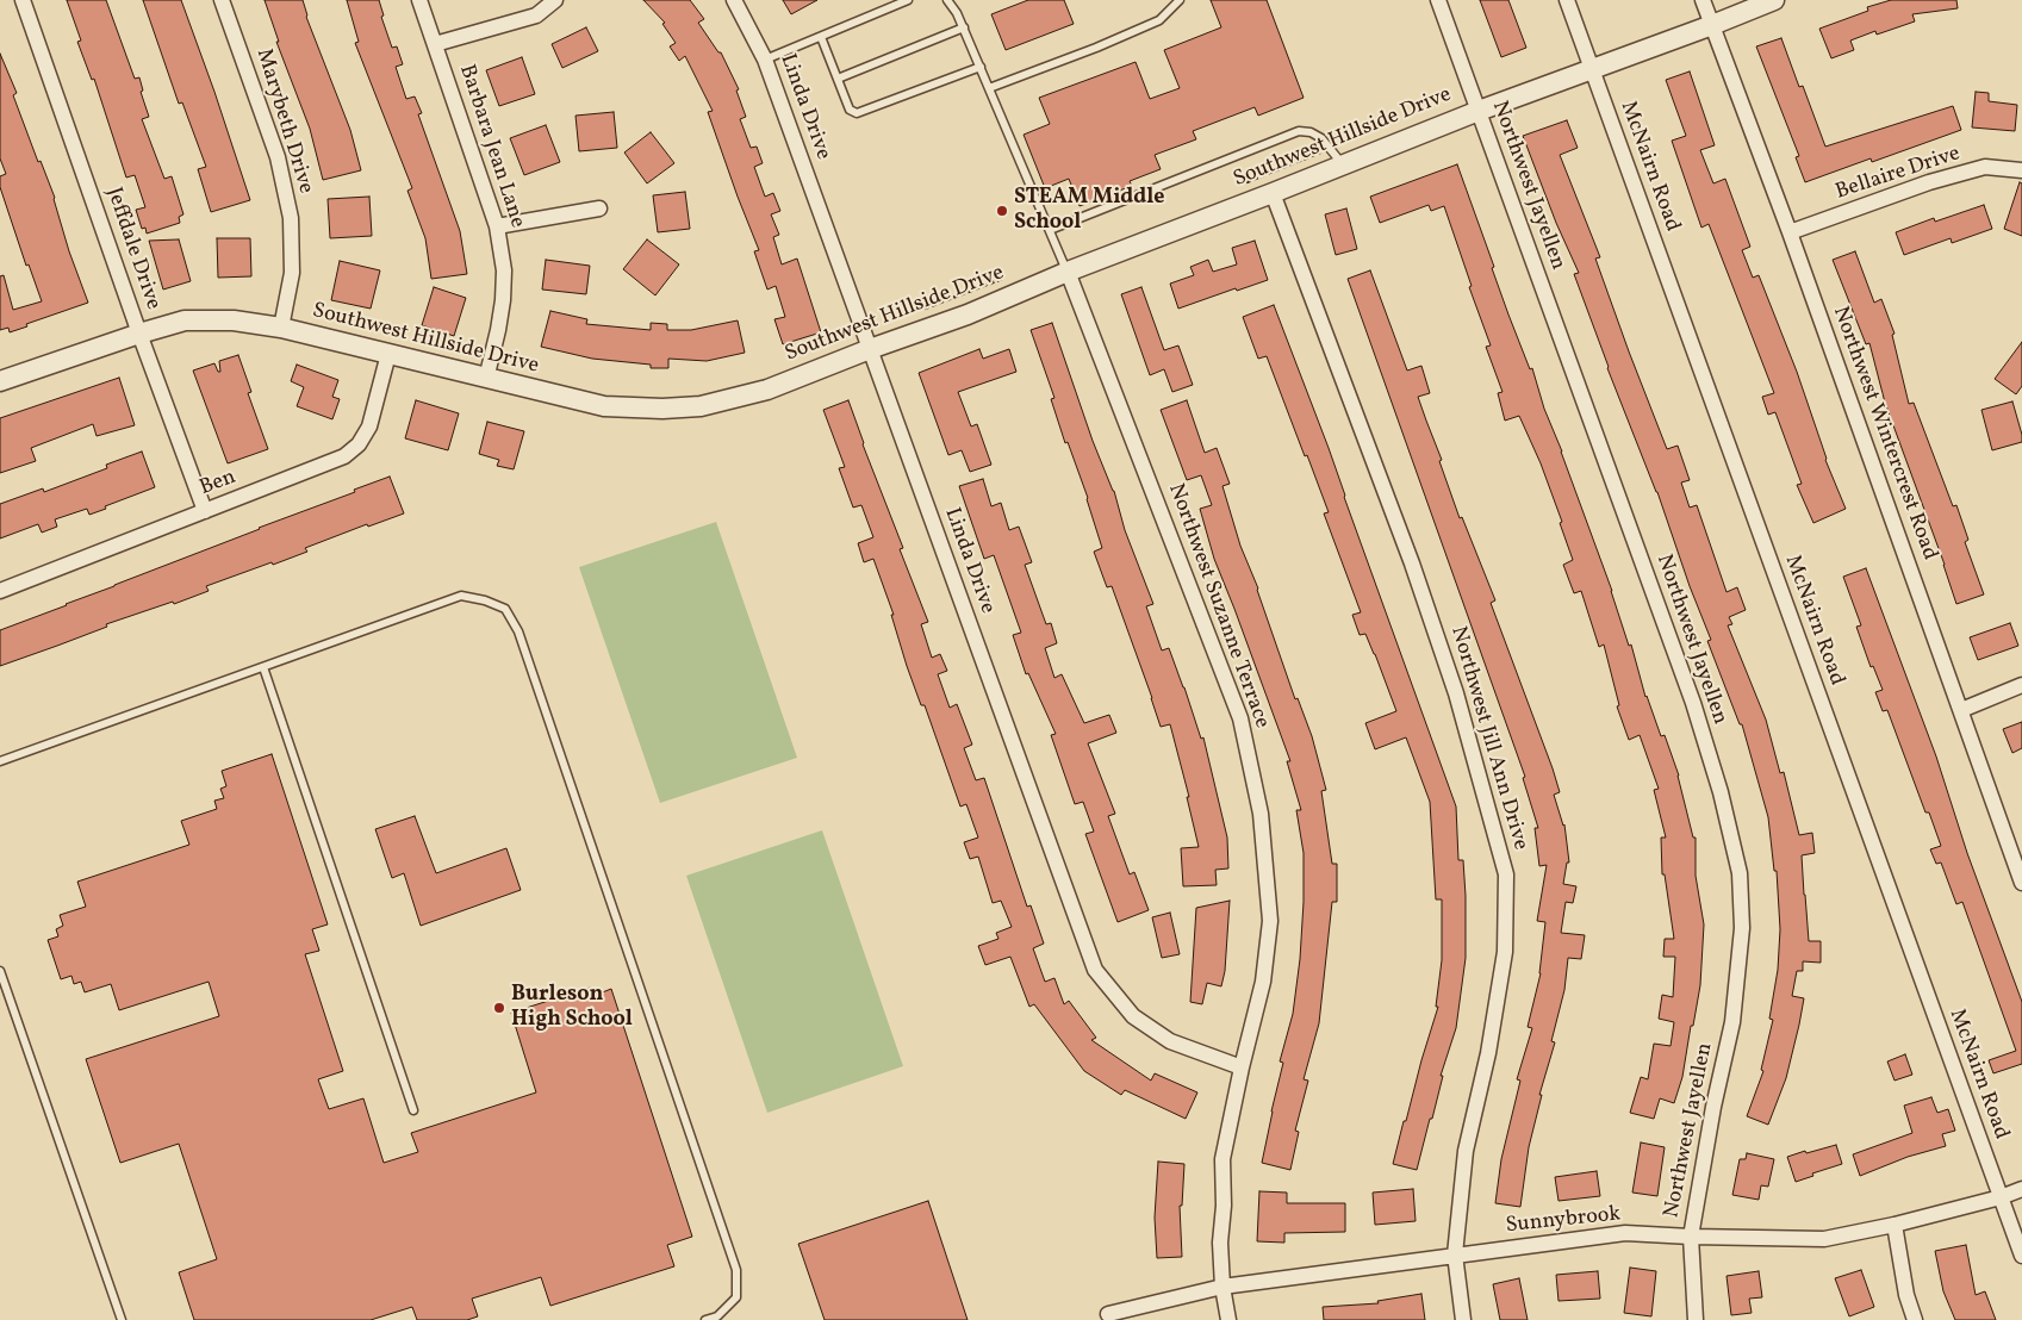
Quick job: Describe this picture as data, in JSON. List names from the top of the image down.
{
  "streets": {
    "street": [
      "Linda Drive",
      "Marybeth Drive",
      "Southwest Hillside Drive",
      "Barbara Jean Lane",
      "McNairn Road",
      "Bellaire Drive",
      "Northwest Jayellen",
      "Jeffdale Drive",
      "Northwest Wintercrest Road",
      "Ben",
      "Northwest Suzanne Terrace",
      "Northwest Jill Ann Drive",
      "Sunnybrook"
    ]
  },
  "crossings": [
    ["Linda Drive", "Southwest Hillside Drive"],
    ["Linda Drive", "Northwest Suzanne Terrace"],
    ["Marybeth Drive", "Southwest Hillside Drive"],
    ["Southwest Hillside Drive", "Barbara Jean Lane"],
    ["Southwest Hillside Drive", "McNairn Road"],
    ["Southwest Hillside Drive", "Northwest Jayellen"],
    ["Southwest Hillside Drive", "Jeffdale Drive"],
    ["Southwest Hillside Drive", "Northwest Wintercrest Road"],
    ["Southwest Hillside Drive", "Ben"],
    ["Southwest Hillside Drive", "Northwest Suzanne Terrace"],
    ["Southwest Hillside Drive", "Northwest Jill Ann Drive"],
    ["McNairn Road", "Sunnybrook"],
    ["Bellaire Drive", "Northwest Wintercrest Road"],
    ["Northwest Jayellen", "Sunnybrook"],
    ["Jeffdale Drive", "Ben"],
    ["Northwest Suzanne Terrace", "Sunnybrook"],
    ["Northwest Jill Ann Drive", "Sunnybrook"]
  ],
  "places": ["STEAM Middle School", "Burleson High School"]
}
